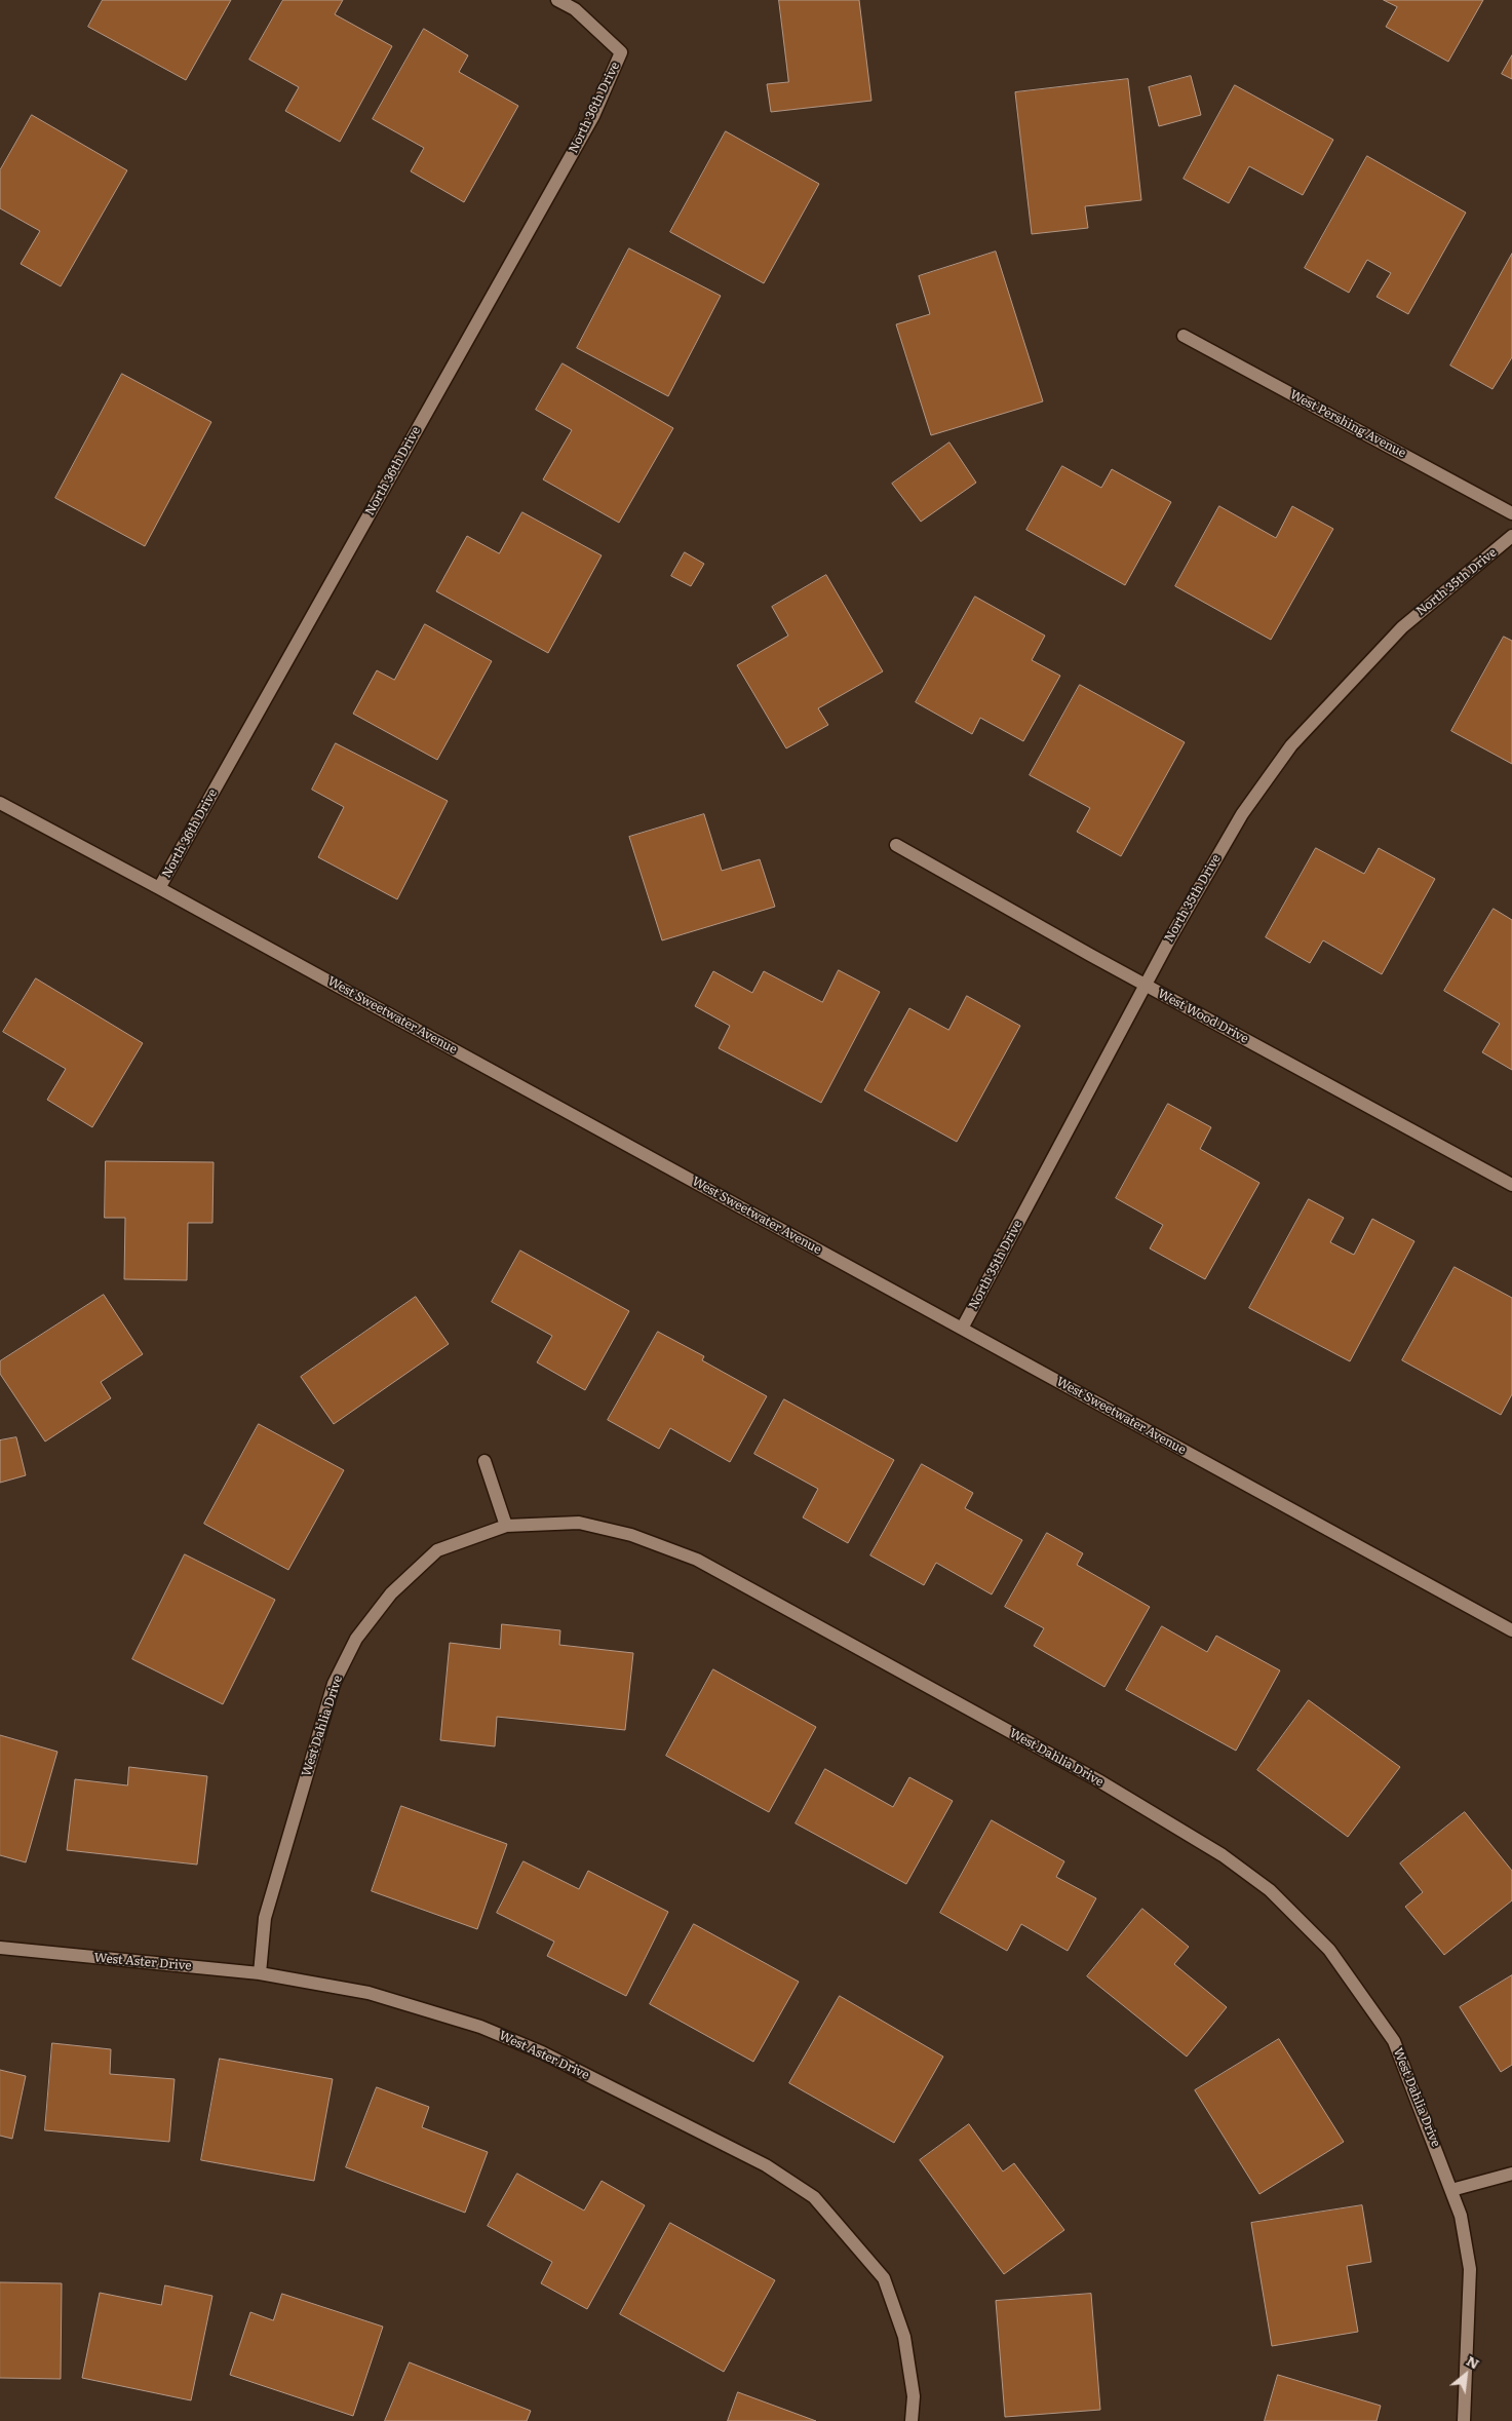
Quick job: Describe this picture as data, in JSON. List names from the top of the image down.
{
  "streets": {
    "street": [
      "North 36th Drive",
      "West Pershing Avenue",
      "North 35th Drive",
      "West Sweetwater Avenue",
      "West Wood Drive",
      "West Dahlia Drive",
      "West Aster Drive"
    ]
  },
  "crossings": [
    ["North 36th Drive", "West Sweetwater Avenue"],
    ["North 35th Drive", "West Sweetwater Avenue"],
    ["North 35th Drive", "West Wood Drive"],
    ["West Dahlia Drive", "West Aster Drive"]
  ],
  "north": "top right"
}
